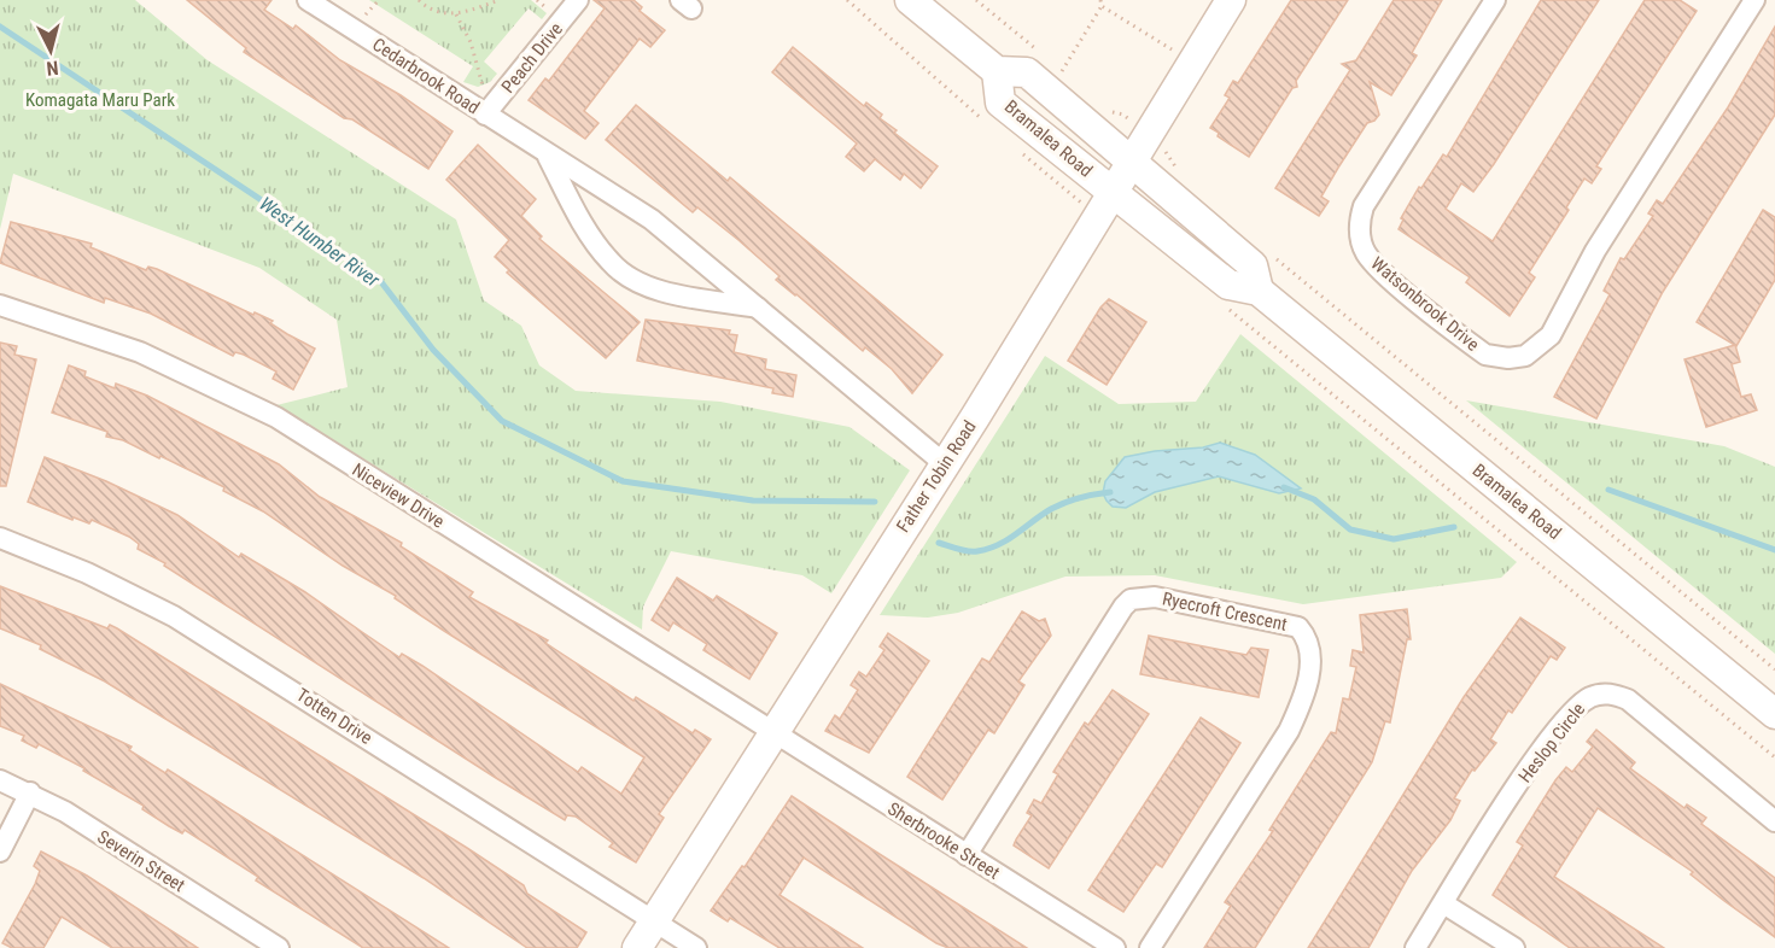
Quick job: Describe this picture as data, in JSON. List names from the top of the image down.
{
  "streets": {
    "main road": ["Bramalea Road", "Father Tobin Road"],
    "street": [
      "Peach Drive",
      "Cedarbrook Road",
      "Watsonbrook Drive",
      "Niceview Drive",
      "Ryecroft Crescent",
      "Totten Drive",
      "Heslop Circle",
      "Sherbrooke Street",
      "Severin Street"
    ]
  },
  "crossings": [
    ["Peach Drive", "Cedarbrook Road"],
    ["Cedarbrook Road", "Father Tobin Road"],
    ["Bramalea Road", "Father Tobin Road"],
    ["Father Tobin Road", "Niceview Drive"],
    ["Father Tobin Road", "Totten Drive"],
    ["Father Tobin Road", "Sherbrooke Street"],
    ["Niceview Drive", "Sherbrooke Street"],
    ["Ryecroft Crescent", "Sherbrooke Street"]
  ],
  "water": ["West Humber River"],
  "parks": ["Komagata Maru Park"],
  "north": "bottom"
}
